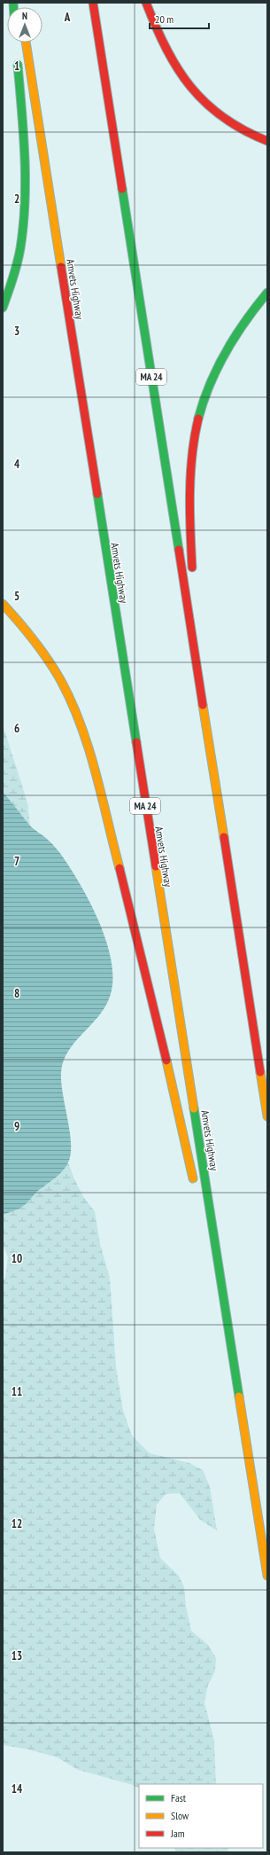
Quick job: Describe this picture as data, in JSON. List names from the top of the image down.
{
  "streets": {
    "highway": ["Amvets Highway", "MA 24"]
  },
  "legend": ["Fast", "Slow", "Jam"],
  "scale_bar": "20 m",
  "north": "top",
  "grid": {
    "columns": ["A"],
    "rows": [
      "1",
      "2",
      "3",
      "4",
      "5",
      "6",
      "7",
      "8",
      "9",
      "10",
      "11",
      "12",
      "13",
      "14"
    ]
  }
}
